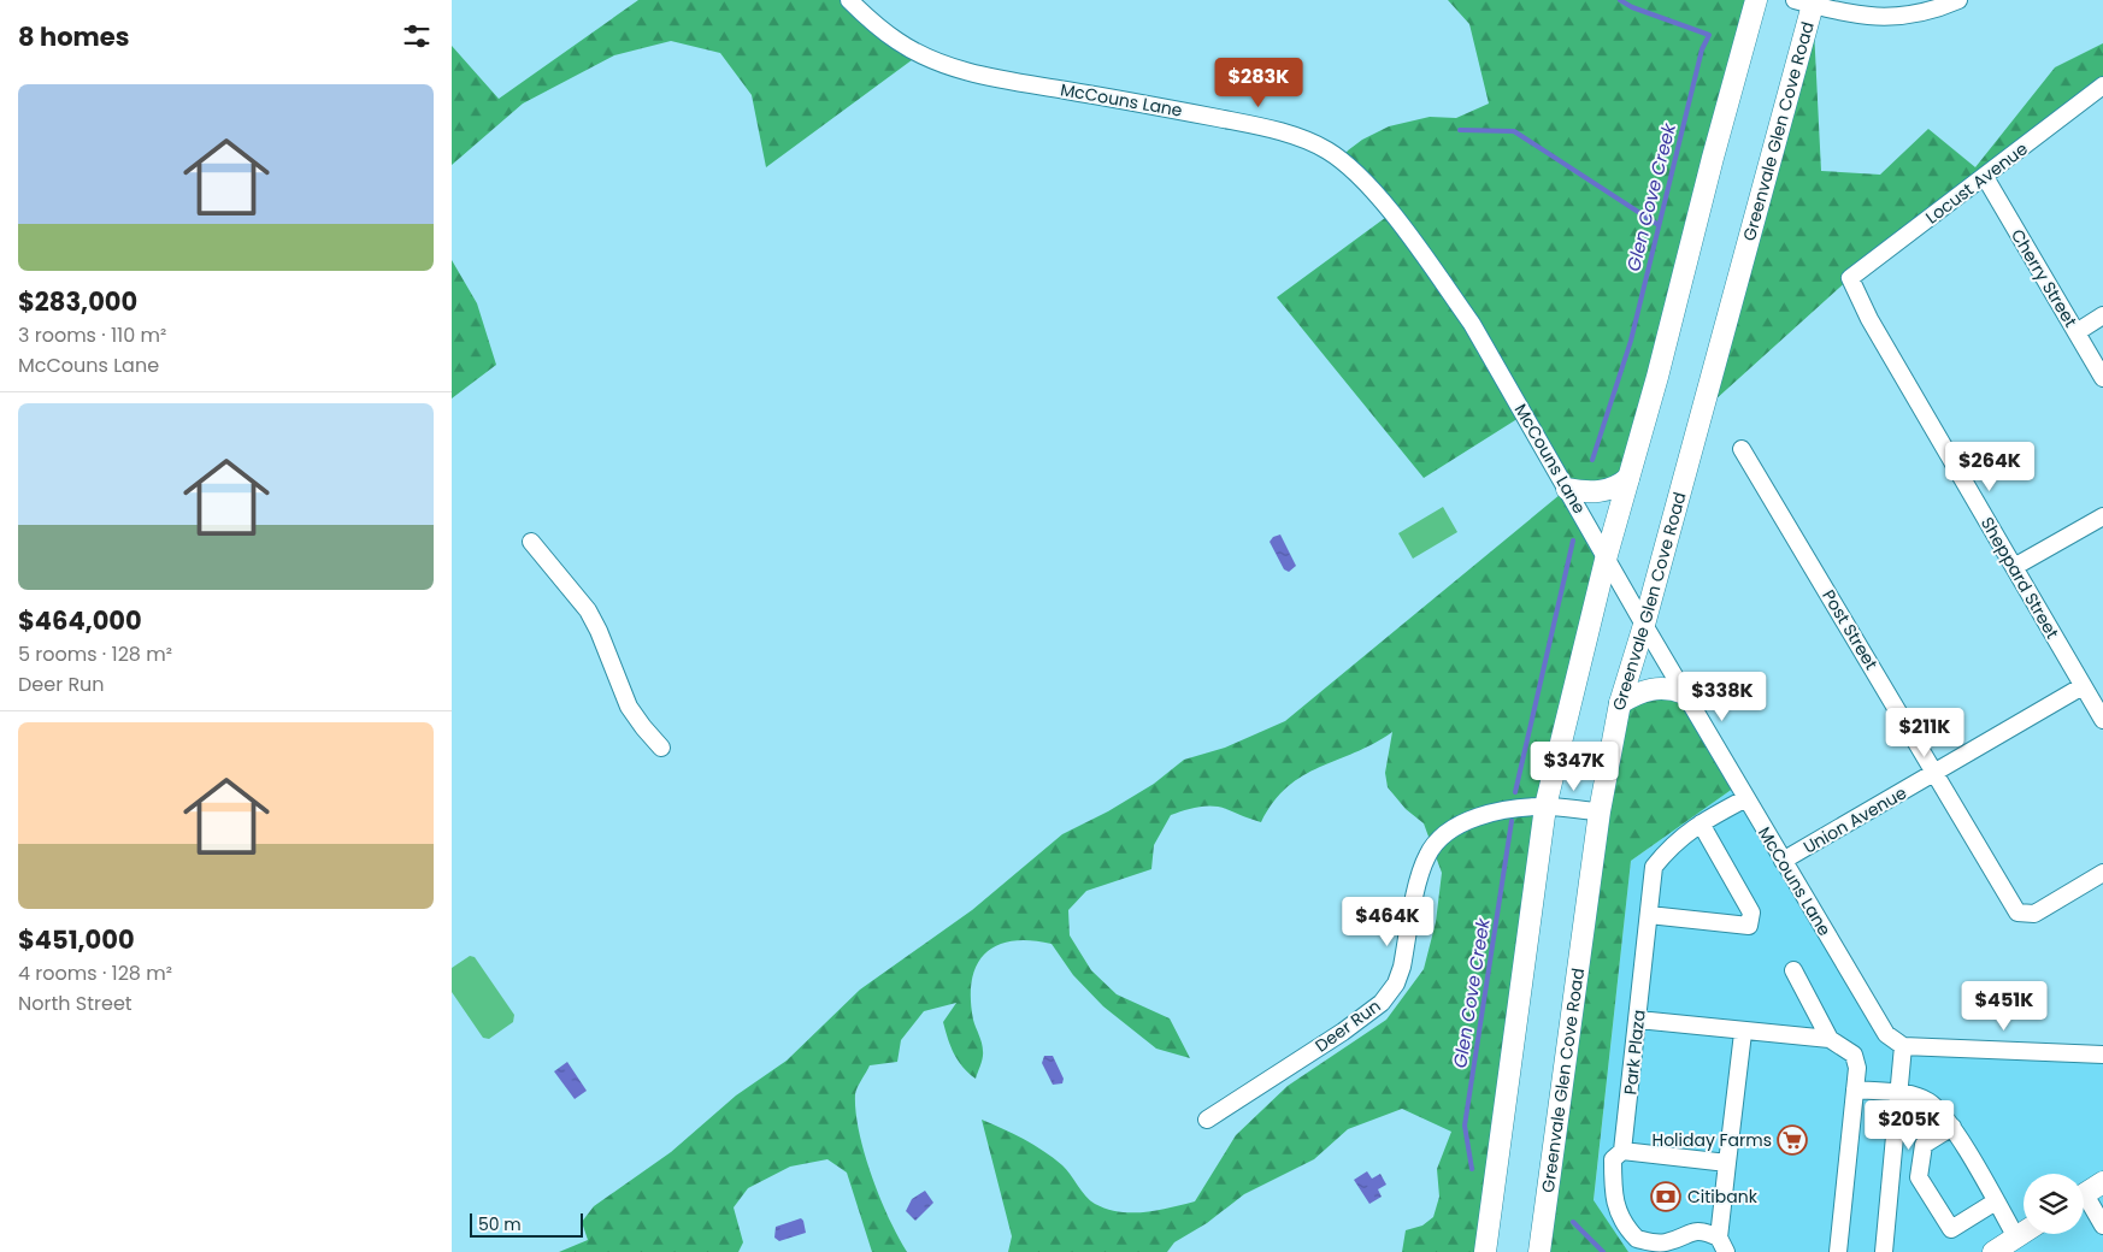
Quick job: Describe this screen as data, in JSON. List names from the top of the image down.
{
  "streets": {
    "main road": ["Greenvale Glen Cove Road"],
    "street": [
      "McCouns Lane",
      "Locust Avenue",
      "Cherry Street",
      "Sheppard Street",
      "Post Street",
      "Union Avenue",
      "Deer Run",
      "Park Plaza"
    ]
  },
  "crossings": [
    ["McCouns Lane", "Greenvale Glen Cove Road"],
    ["McCouns Lane", "Union Avenue"],
    ["McCouns Lane", "Park Plaza"],
    ["Greenvale Glen Cove Road", "Deer Run"],
    ["Locust Avenue", "Cherry Street"],
    ["Locust Avenue", "Sheppard Street"],
    ["Sheppard Street", "Union Avenue"],
    ["Post Street", "Union Avenue"]
  ],
  "water": ["Glen Cove Creek"],
  "places": {
    "supermarket": ["Holiday Farms"],
    "bank": ["Citibank"]
  },
  "scale_bar": "50 m",
  "page": {
    "heading": "8 homes",
    "price": [
      "$283K",
      "$264K",
      "$338K",
      "$211K",
      "$347K",
      "$464K",
      "$451K",
      "$205K"
    ],
    "list": [
      {
        "name": "$283,000",
        "note": "3 rooms · 110 m² · McCouns Lane"
      },
      {
        "name": "$464,000",
        "note": "5 rooms · 128 m² · Deer Run"
      },
      {
        "name": "$451,000",
        "note": "4 rooms · 128 m² · North Street"
      }
    ],
    "scale": "50 m"
  }
}
